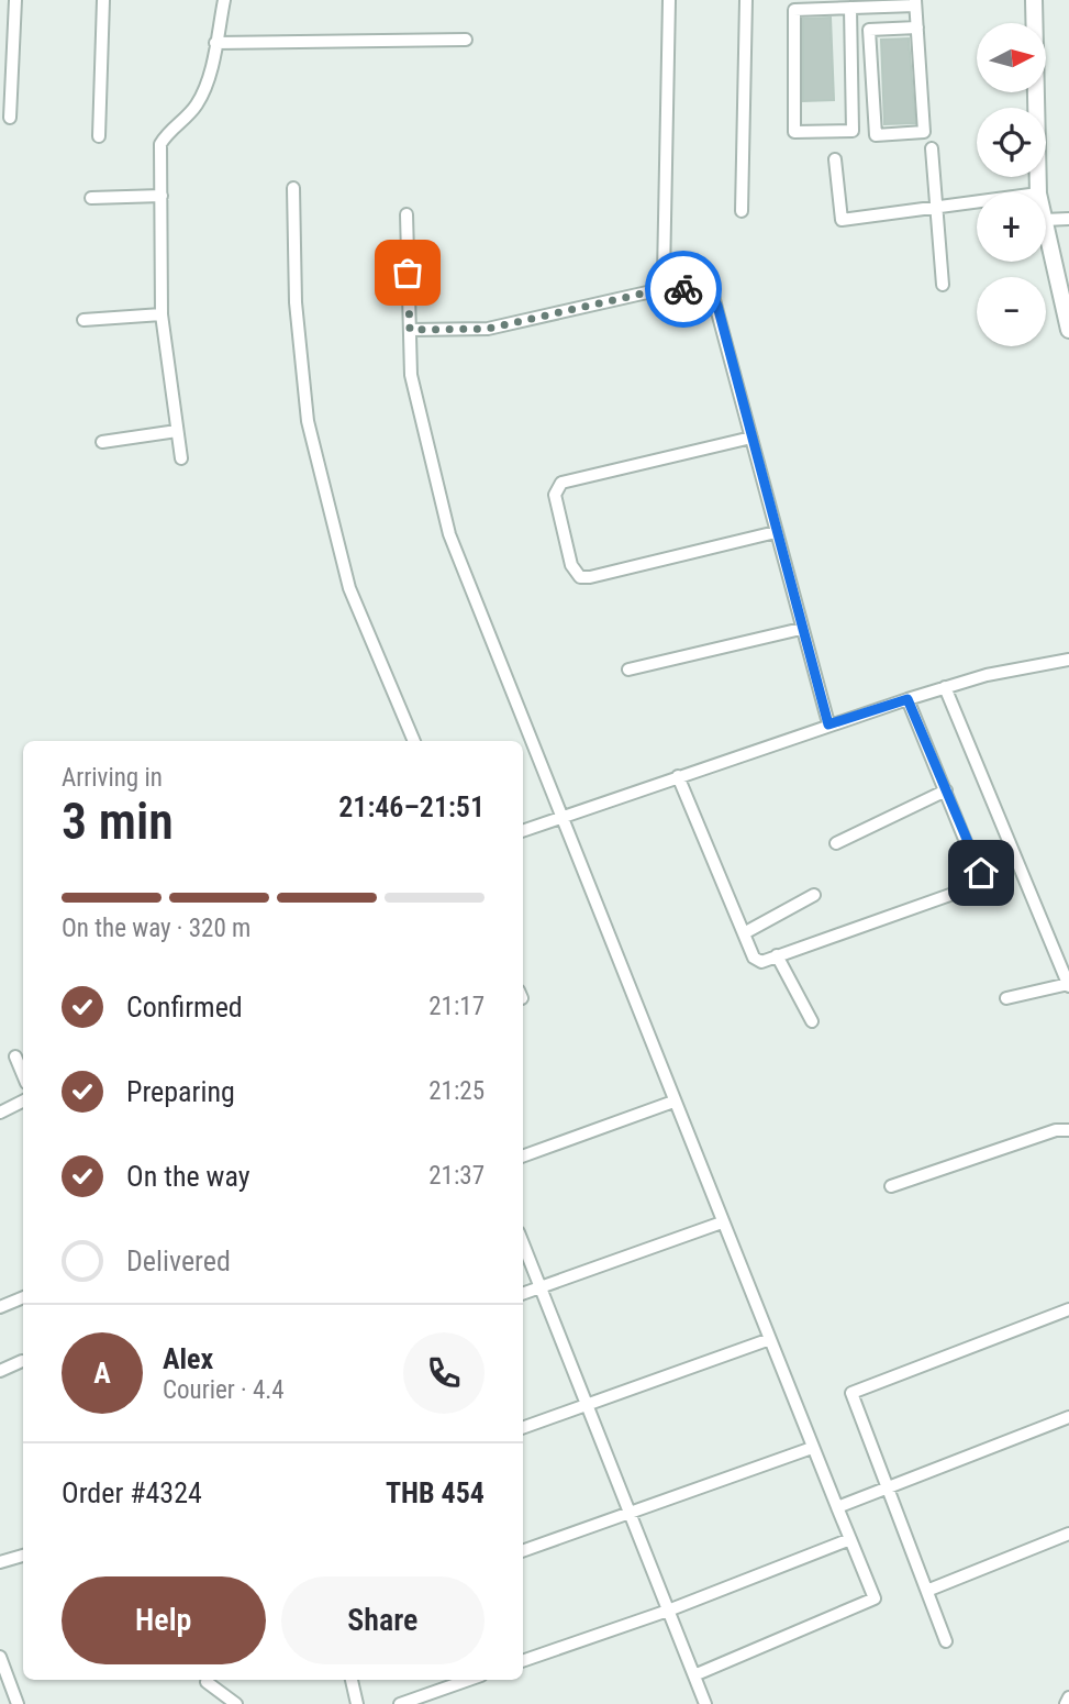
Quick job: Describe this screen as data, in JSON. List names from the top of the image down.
{
  "north": "right",
  "page": {
    "map_buttons": ["+", "−"],
    "heading": ["3 min", "Arriving in", "21:46–21:51"],
    "panel": [
      "Alex",
      "Courier · 4.4",
      "Order #4324",
      "THB 454"
    ],
    "bar": "On the way · 320 m",
    "list": [
      ["Confirmed", "21:17"],
      ["Preparing", "21:25"],
      ["On the way", "21:37"],
      "Delivered"
    ],
    "round": "A",
    "buttons": ["Help", "Share"]
  }
}
